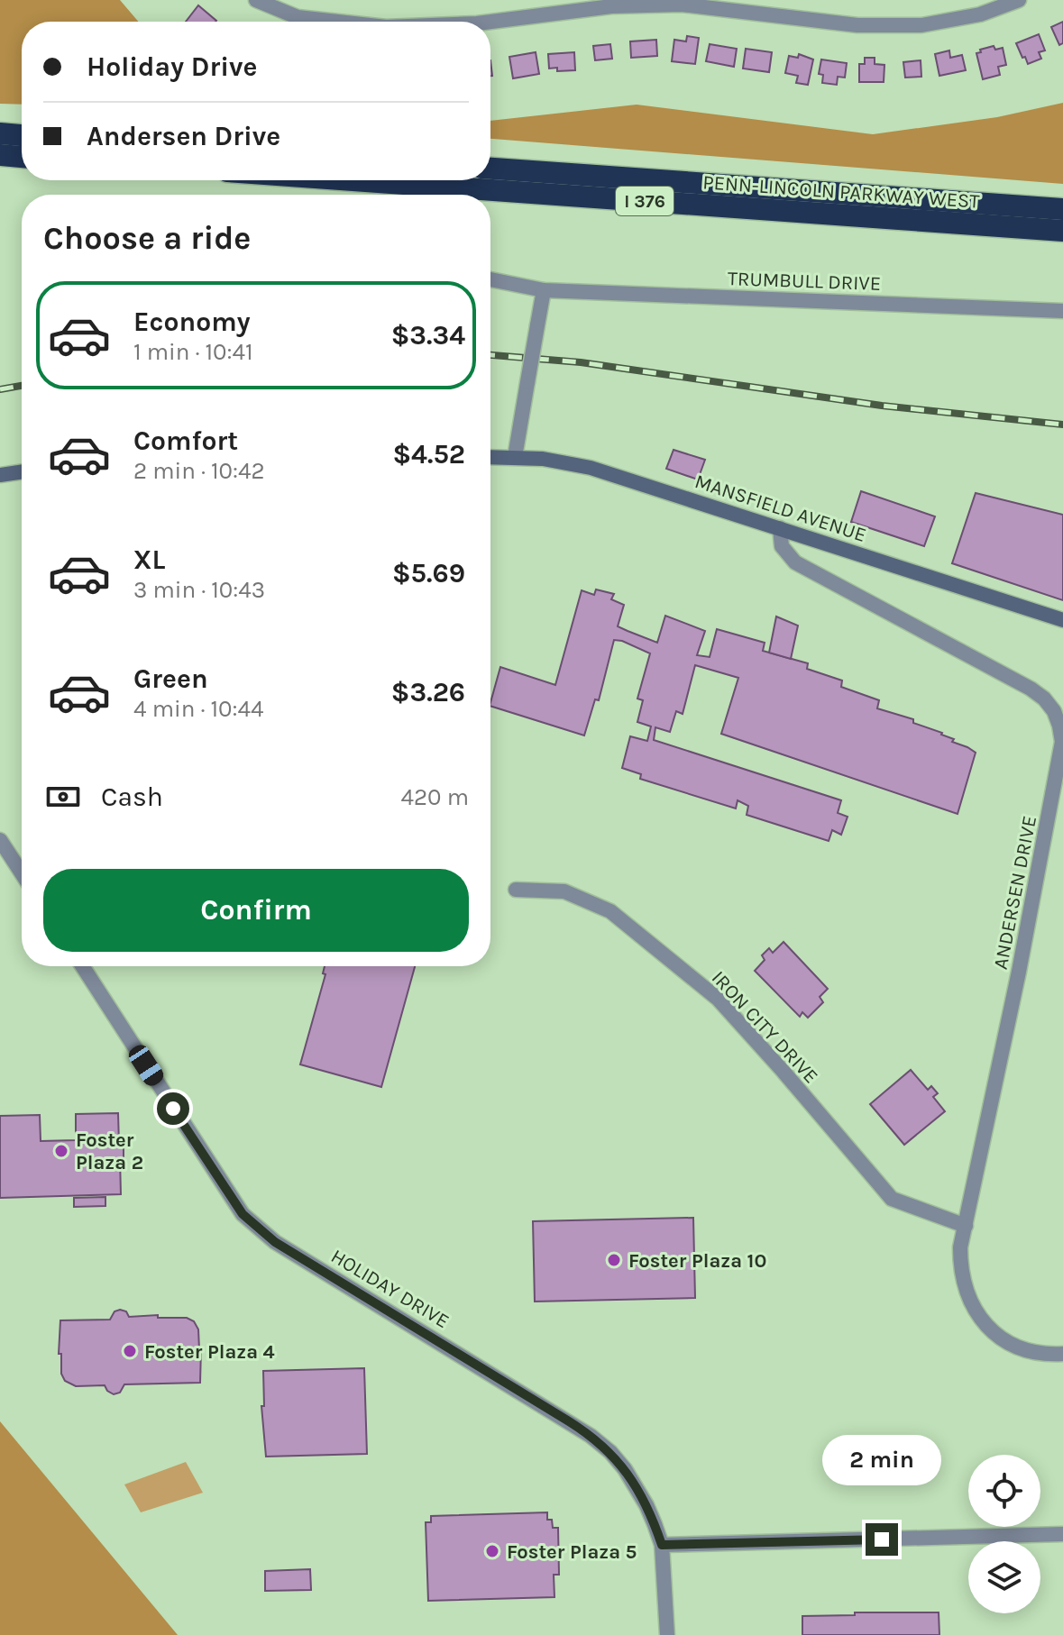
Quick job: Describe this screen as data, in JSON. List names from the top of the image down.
{
  "streets": {
    "highway": ["PENN-LINCOLN PARKWAY WEST", "I 376"],
    "main road": ["MANSFIELD AVENUE"],
    "street": [
      "TRUMBULL DRIVE",
      "ANDERSEN DRIVE",
      "IRON CITY DRIVE",
      "HOLIDAY DRIVE"
    ]
  },
  "crossings": [
    ["MANSFIELD AVENUE", "ANDERSEN DRIVE"],
    ["ANDERSEN DRIVE", "IRON CITY DRIVE"]
  ],
  "places": [
    "Foster Plaza 2",
    "Foster Plaza 10",
    "Foster Plaza 4",
    "Foster Plaza 5"
  ],
  "page": {
    "banner": ["Holiday Drive", "Andersen Drive"],
    "heading": "Choose a ride",
    "list": [
      {
        "name": "Economy",
        "note": "1 min · 10:41",
        "value": "$3.34"
      },
      {
        "name": "Comfort",
        "note": "2 min · 10:42",
        "value": "$4.52"
      },
      {
        "name": "XL",
        "note": "3 min · 10:43",
        "value": "$5.69"
      },
      {
        "name": "Green",
        "note": "4 min · 10:44",
        "value": "$3.26"
      }
    ],
    "pay": ["Cash", "420 m"],
    "buttons": "Confirm",
    "bubble": "2 min"
  }
}
